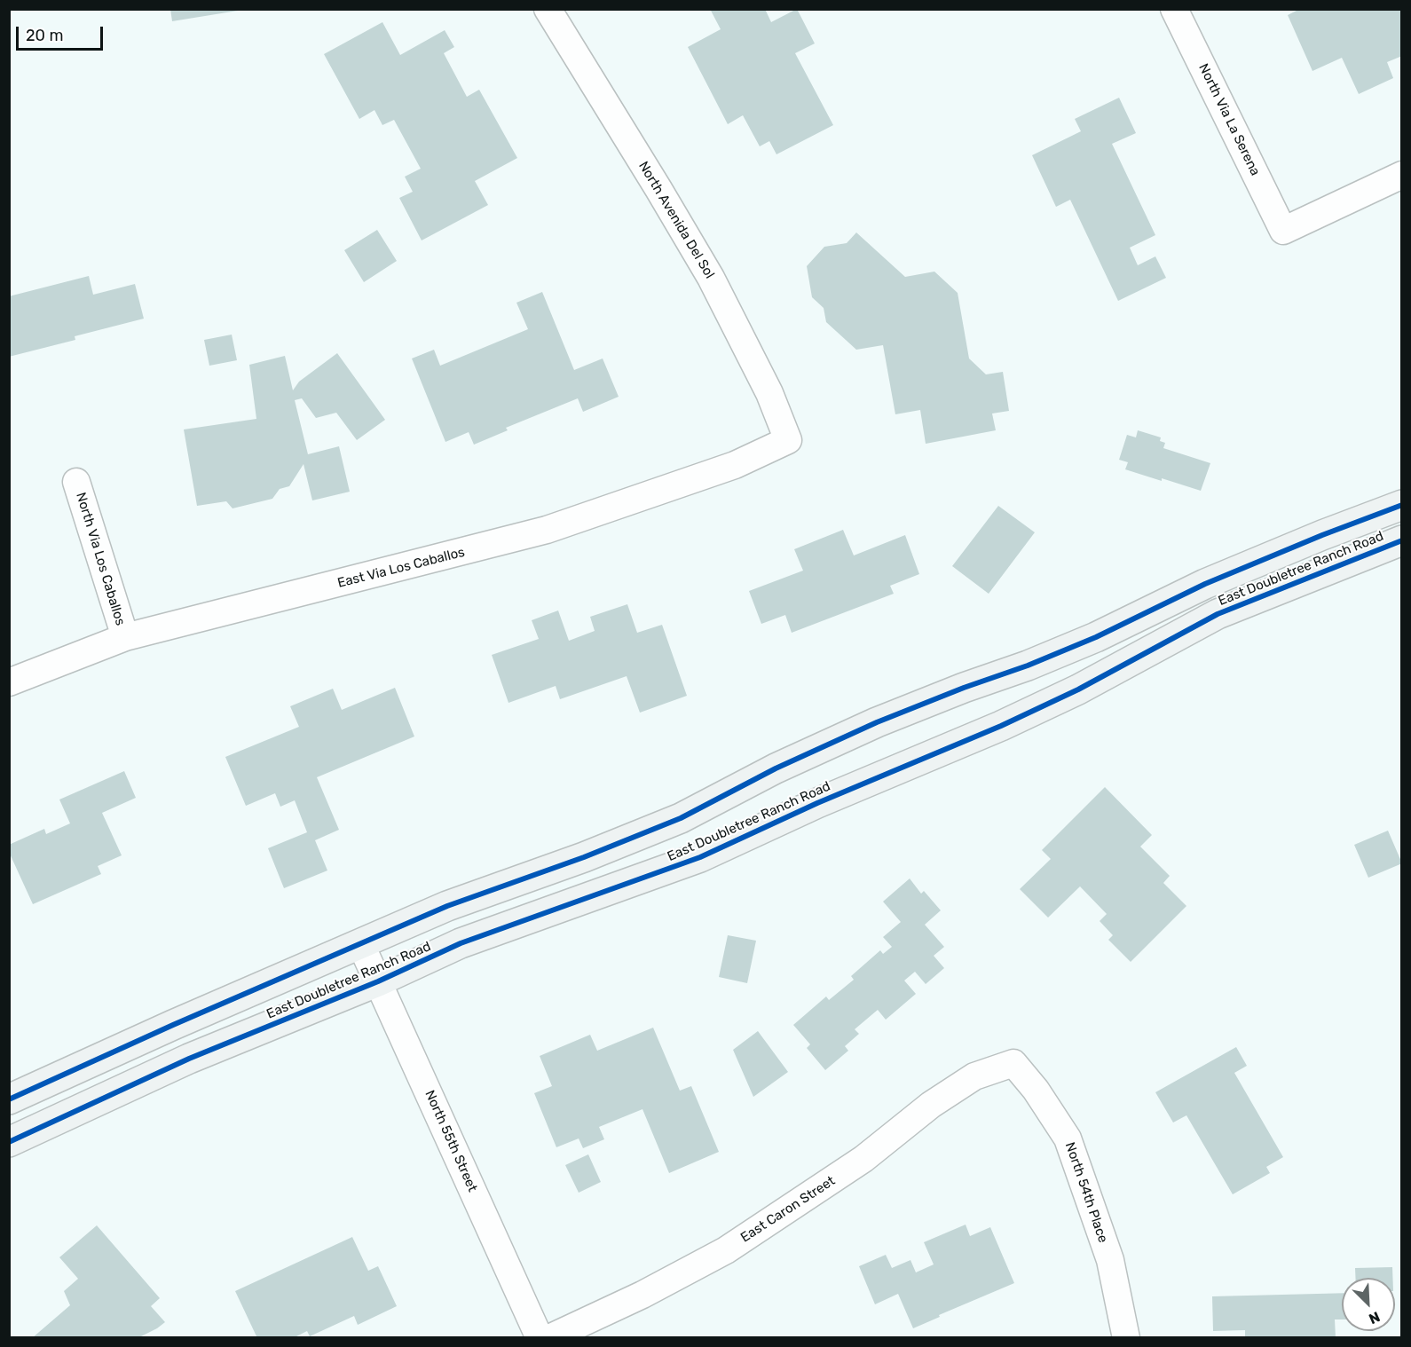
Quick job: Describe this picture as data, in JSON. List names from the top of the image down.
{
  "streets": {
    "main road": ["East Doubletree Ranch Road"],
    "street": [
      "North Via La Serena",
      "North Avenida Del Sol",
      "North Via Los Caballos",
      "East Via Los Caballos",
      "North 55th Street",
      "North 54th Place",
      "East Caron Street"
    ]
  },
  "crossings": [
    ["North Avenida Del Sol", "East Via Los Caballos"],
    ["North Via Los Caballos", "East Via Los Caballos"],
    ["East Doubletree Ranch Road", "North 55th Street"],
    ["North 54th Place", "East Caron Street"]
  ],
  "scale_bar": "20 m",
  "north": "bottom right"
}
